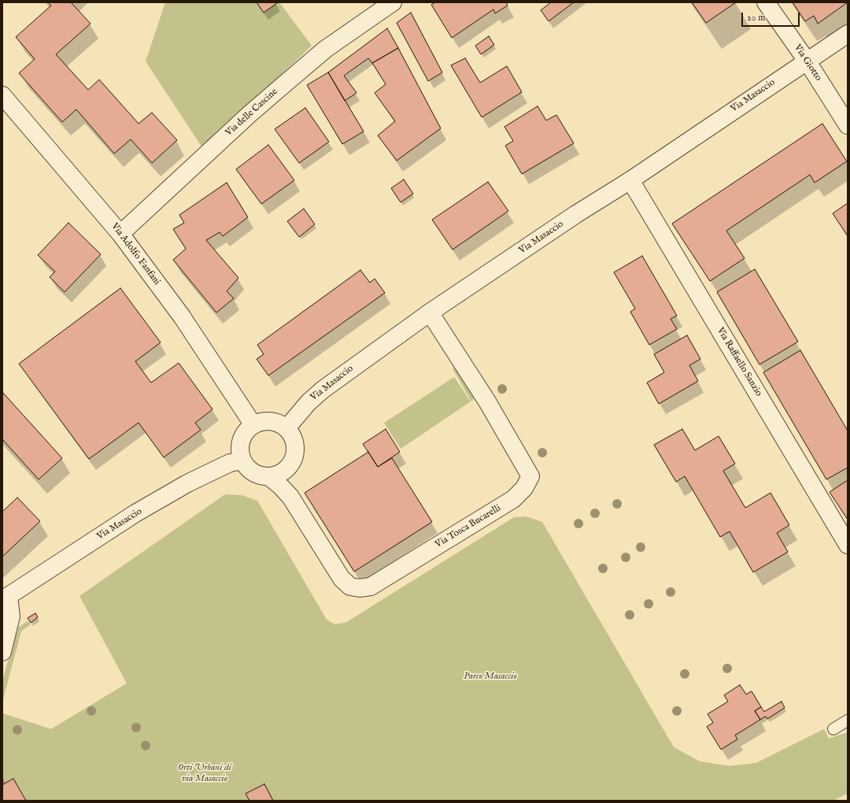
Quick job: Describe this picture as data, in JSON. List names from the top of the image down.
{
  "streets": {
    "street": [
      "Via Giotto",
      "Via Masaccio",
      "Via delle Cascine",
      "Via Adolfo Fanfani",
      "Via Raffaello Sanzio",
      "Via Tosca Bucarelli"
    ]
  },
  "crossings": [
    ["Via Giotto", "Via Masaccio"],
    ["Via Masaccio", "Via Adolfo Fanfani"],
    ["Via Masaccio", "Via Raffaello Sanzio"],
    ["Via Masaccio", "Via Tosca Bucarelli"],
    ["Via delle Cascine", "Via Adolfo Fanfani"],
    ["Via Adolfo Fanfani", "Via Tosca Bucarelli"]
  ],
  "parks": ["Parco Masaccio", "Orti Urbani di via Masaccio"],
  "scale_bar": "20 m"
}
